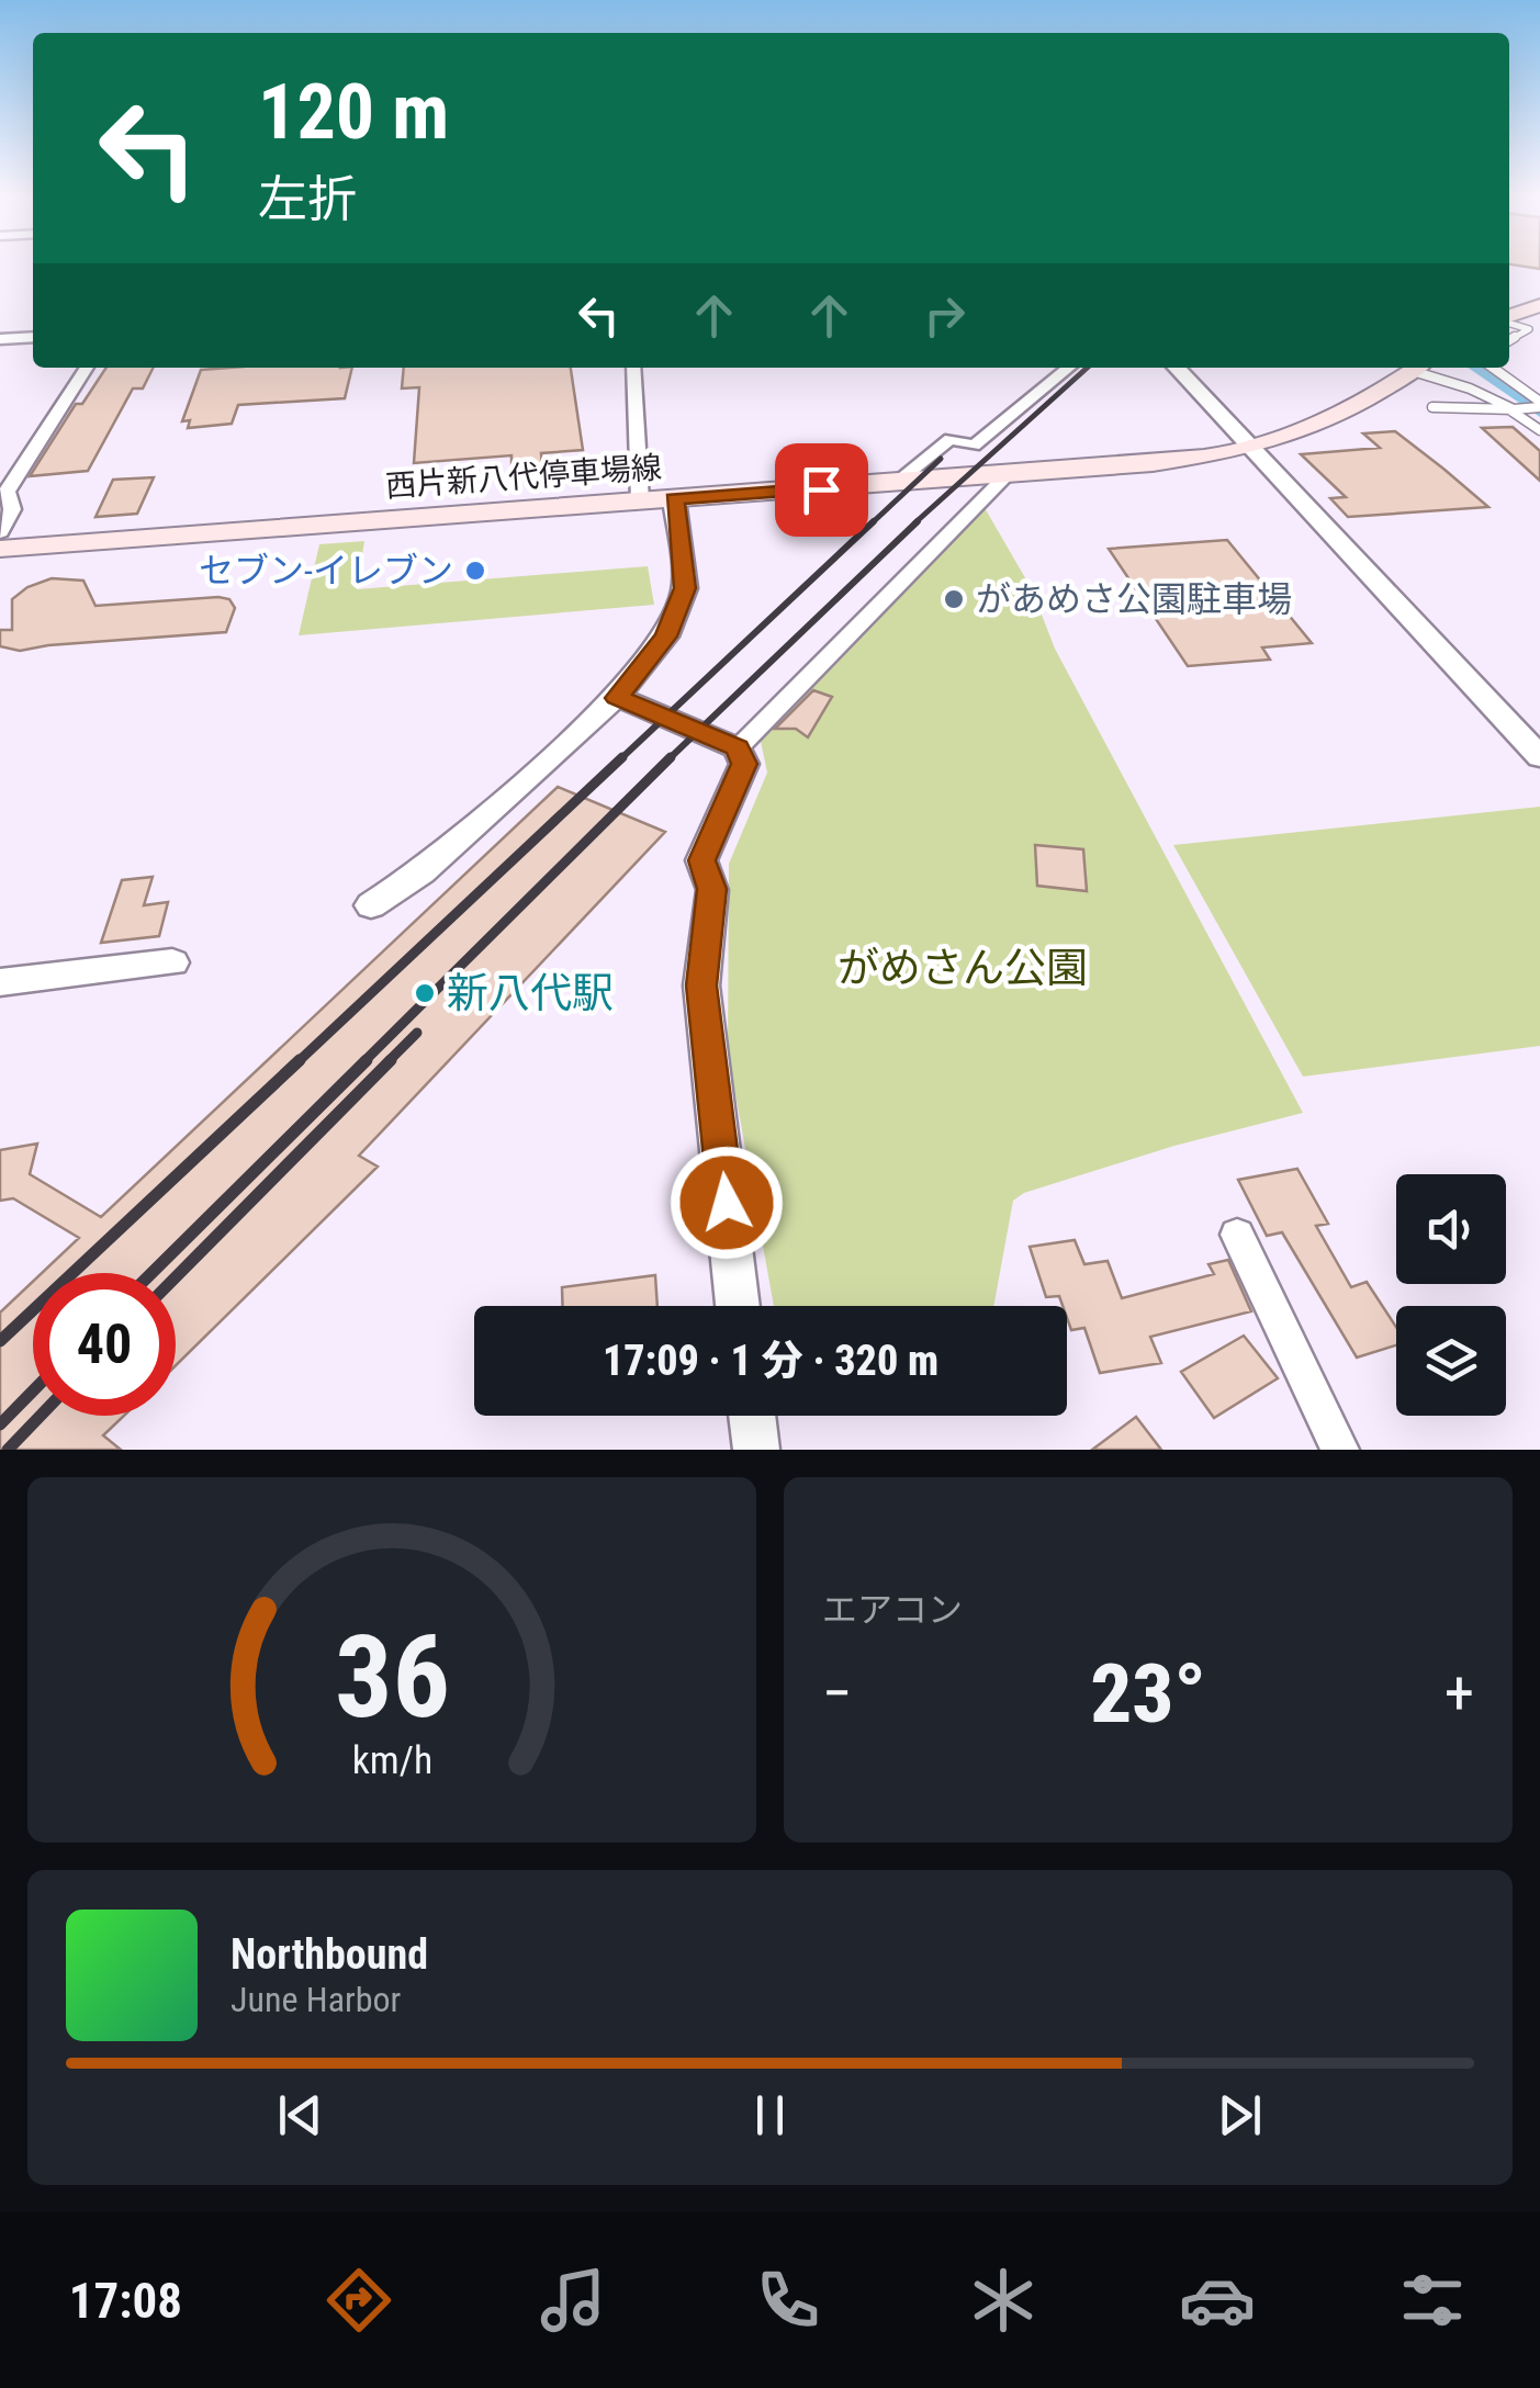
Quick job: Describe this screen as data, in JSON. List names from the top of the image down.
{
  "streets": {
    "main road": ["西片新八代停車場線"]
  },
  "parks": ["がめさん公園"],
  "places": ["セブン-イレブン", "があめさ公園駐車場", "新八代駅"],
  "page": {
    "turn": ["120 m", "左折"],
    "limit": "40",
    "trip": "17:09 · 1 分 · 320 m",
    "tile": "エアコン",
    "heat": ["−", "23°", "+"],
    "song": ["Northbound", "June Harbor"],
    "tabs": "17:08",
    "gauge": ["36", "km/h"]
  }
}
